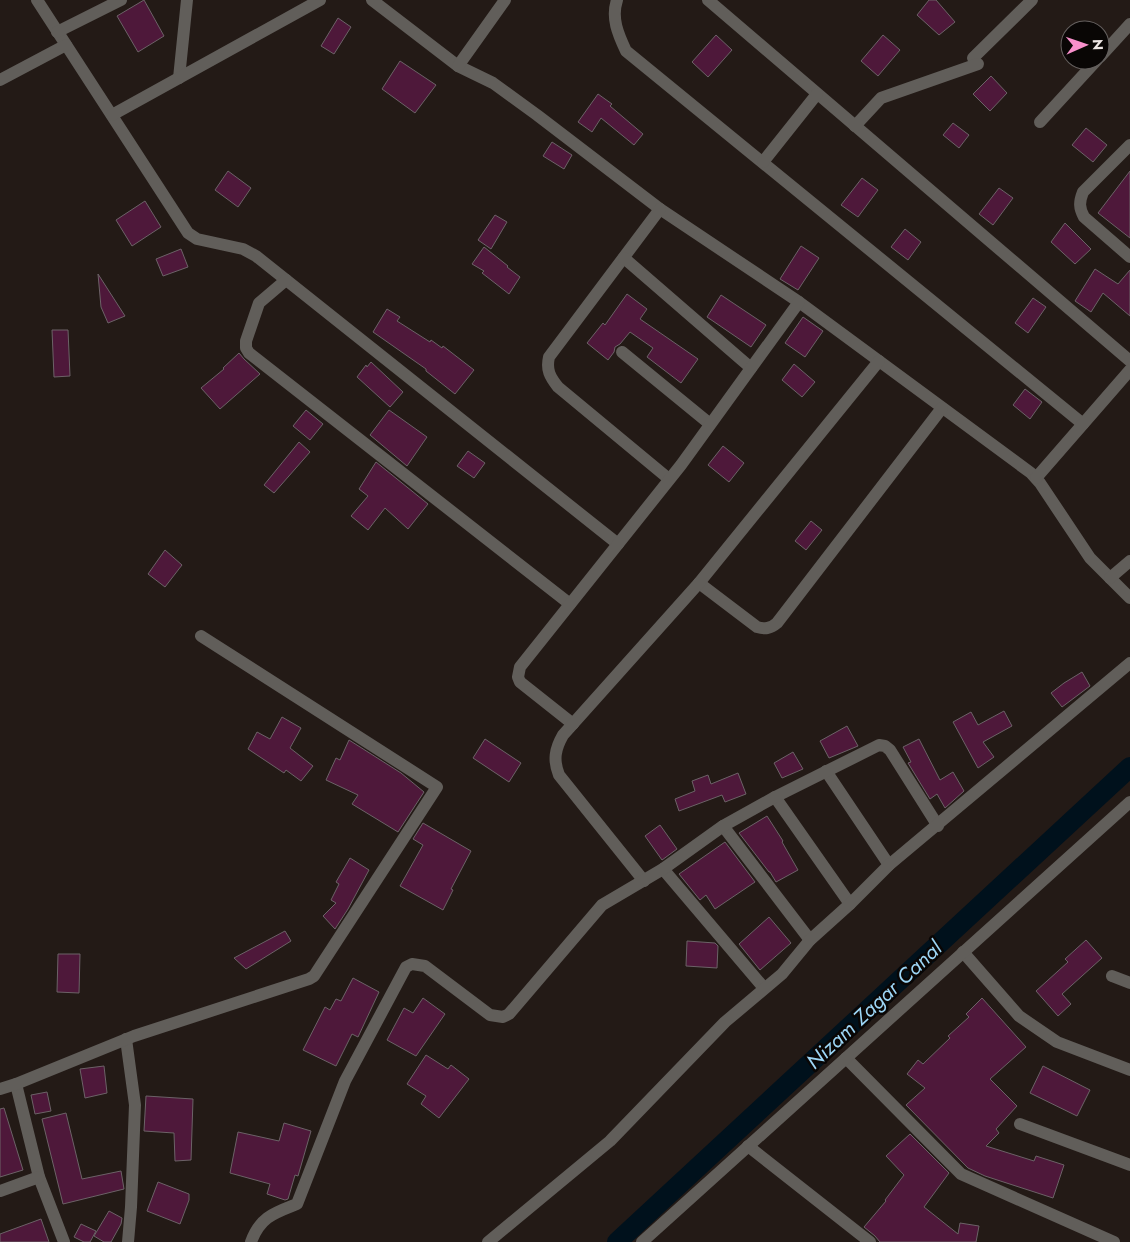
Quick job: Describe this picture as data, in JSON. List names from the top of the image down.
{
  "water": ["Nizam Zagar Canal"],
  "north": "right"
}
